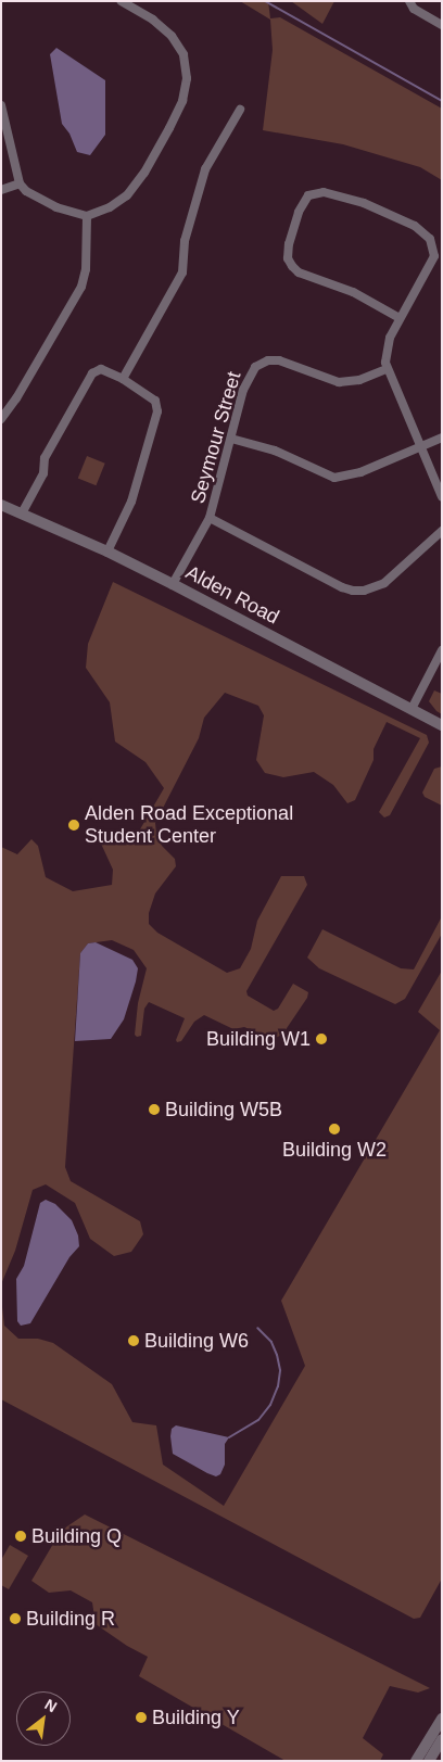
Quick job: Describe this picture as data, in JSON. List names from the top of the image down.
{
  "streets": {
    "street": ["Seymour Street", "Alden Road"]
  },
  "crossings": [
    ["Seymour Street", "Alden Road"]
  ],
  "places": [
    "Alden Road Exceptional Student Center",
    "Building W1",
    "Building W5B",
    "Building W2",
    "Building W6",
    "Building Q",
    "Building R",
    "Building Y"
  ],
  "north": "top right"
}
